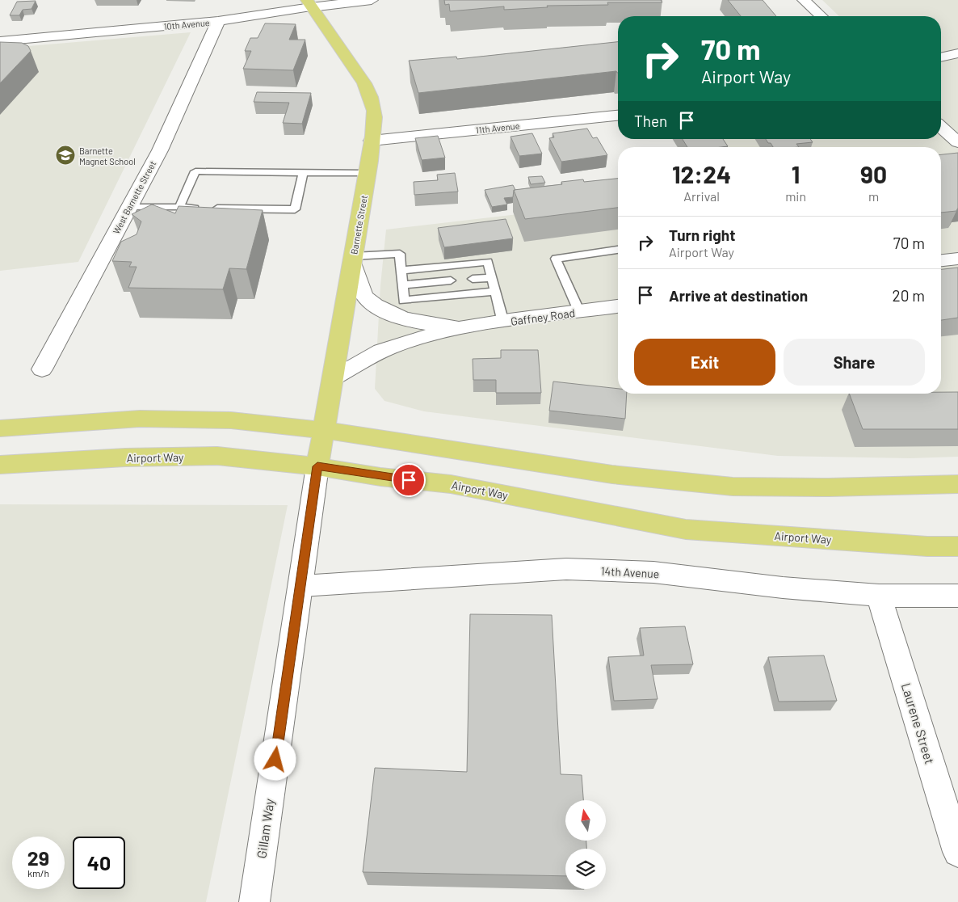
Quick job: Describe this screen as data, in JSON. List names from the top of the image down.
{
  "streets": {
    "main road": ["Barnette Street", "Airport Way"],
    "street": [
      "10th Avenue",
      "11th Avenue",
      "West Barnette Street",
      "Gaffney Road",
      "14th Avenue",
      "Laurene Street",
      "Gillam Way"
    ]
  },
  "crossings": [
    ["10th Avenue", "West Barnette Street"],
    ["10th Avenue", "Barnette Street"],
    ["11th Avenue", "Barnette Street"],
    ["Barnette Street", "Gaffney Road"],
    ["Barnette Street", "Airport Way"],
    ["Barnette Street", "Gillam Way"],
    ["Airport Way", "Gillam Way"],
    ["14th Avenue", "Laurene Street"],
    ["14th Avenue", "Gillam Way"]
  ],
  "places": {
    "school or university": ["Barnette Magnet School"]
  },
  "north": "top",
  "page": {
    "turn": ["70 m", "Airport Way"],
    "then": "Then",
    "eta": [
      "12:24",
      "Arrival",
      "1",
      "min",
      "90",
      "m"
    ],
    "list": [
      {
        "name": "Turn right",
        "note": "Airport Way",
        "value": "70 m"
      },
      {
        "name": "Arrive at destination",
        "value": "20 m"
      }
    ],
    "buttons": ["Exit", "Share"],
    "speed": "29 km/h",
    "limit": "40"
  }
}
